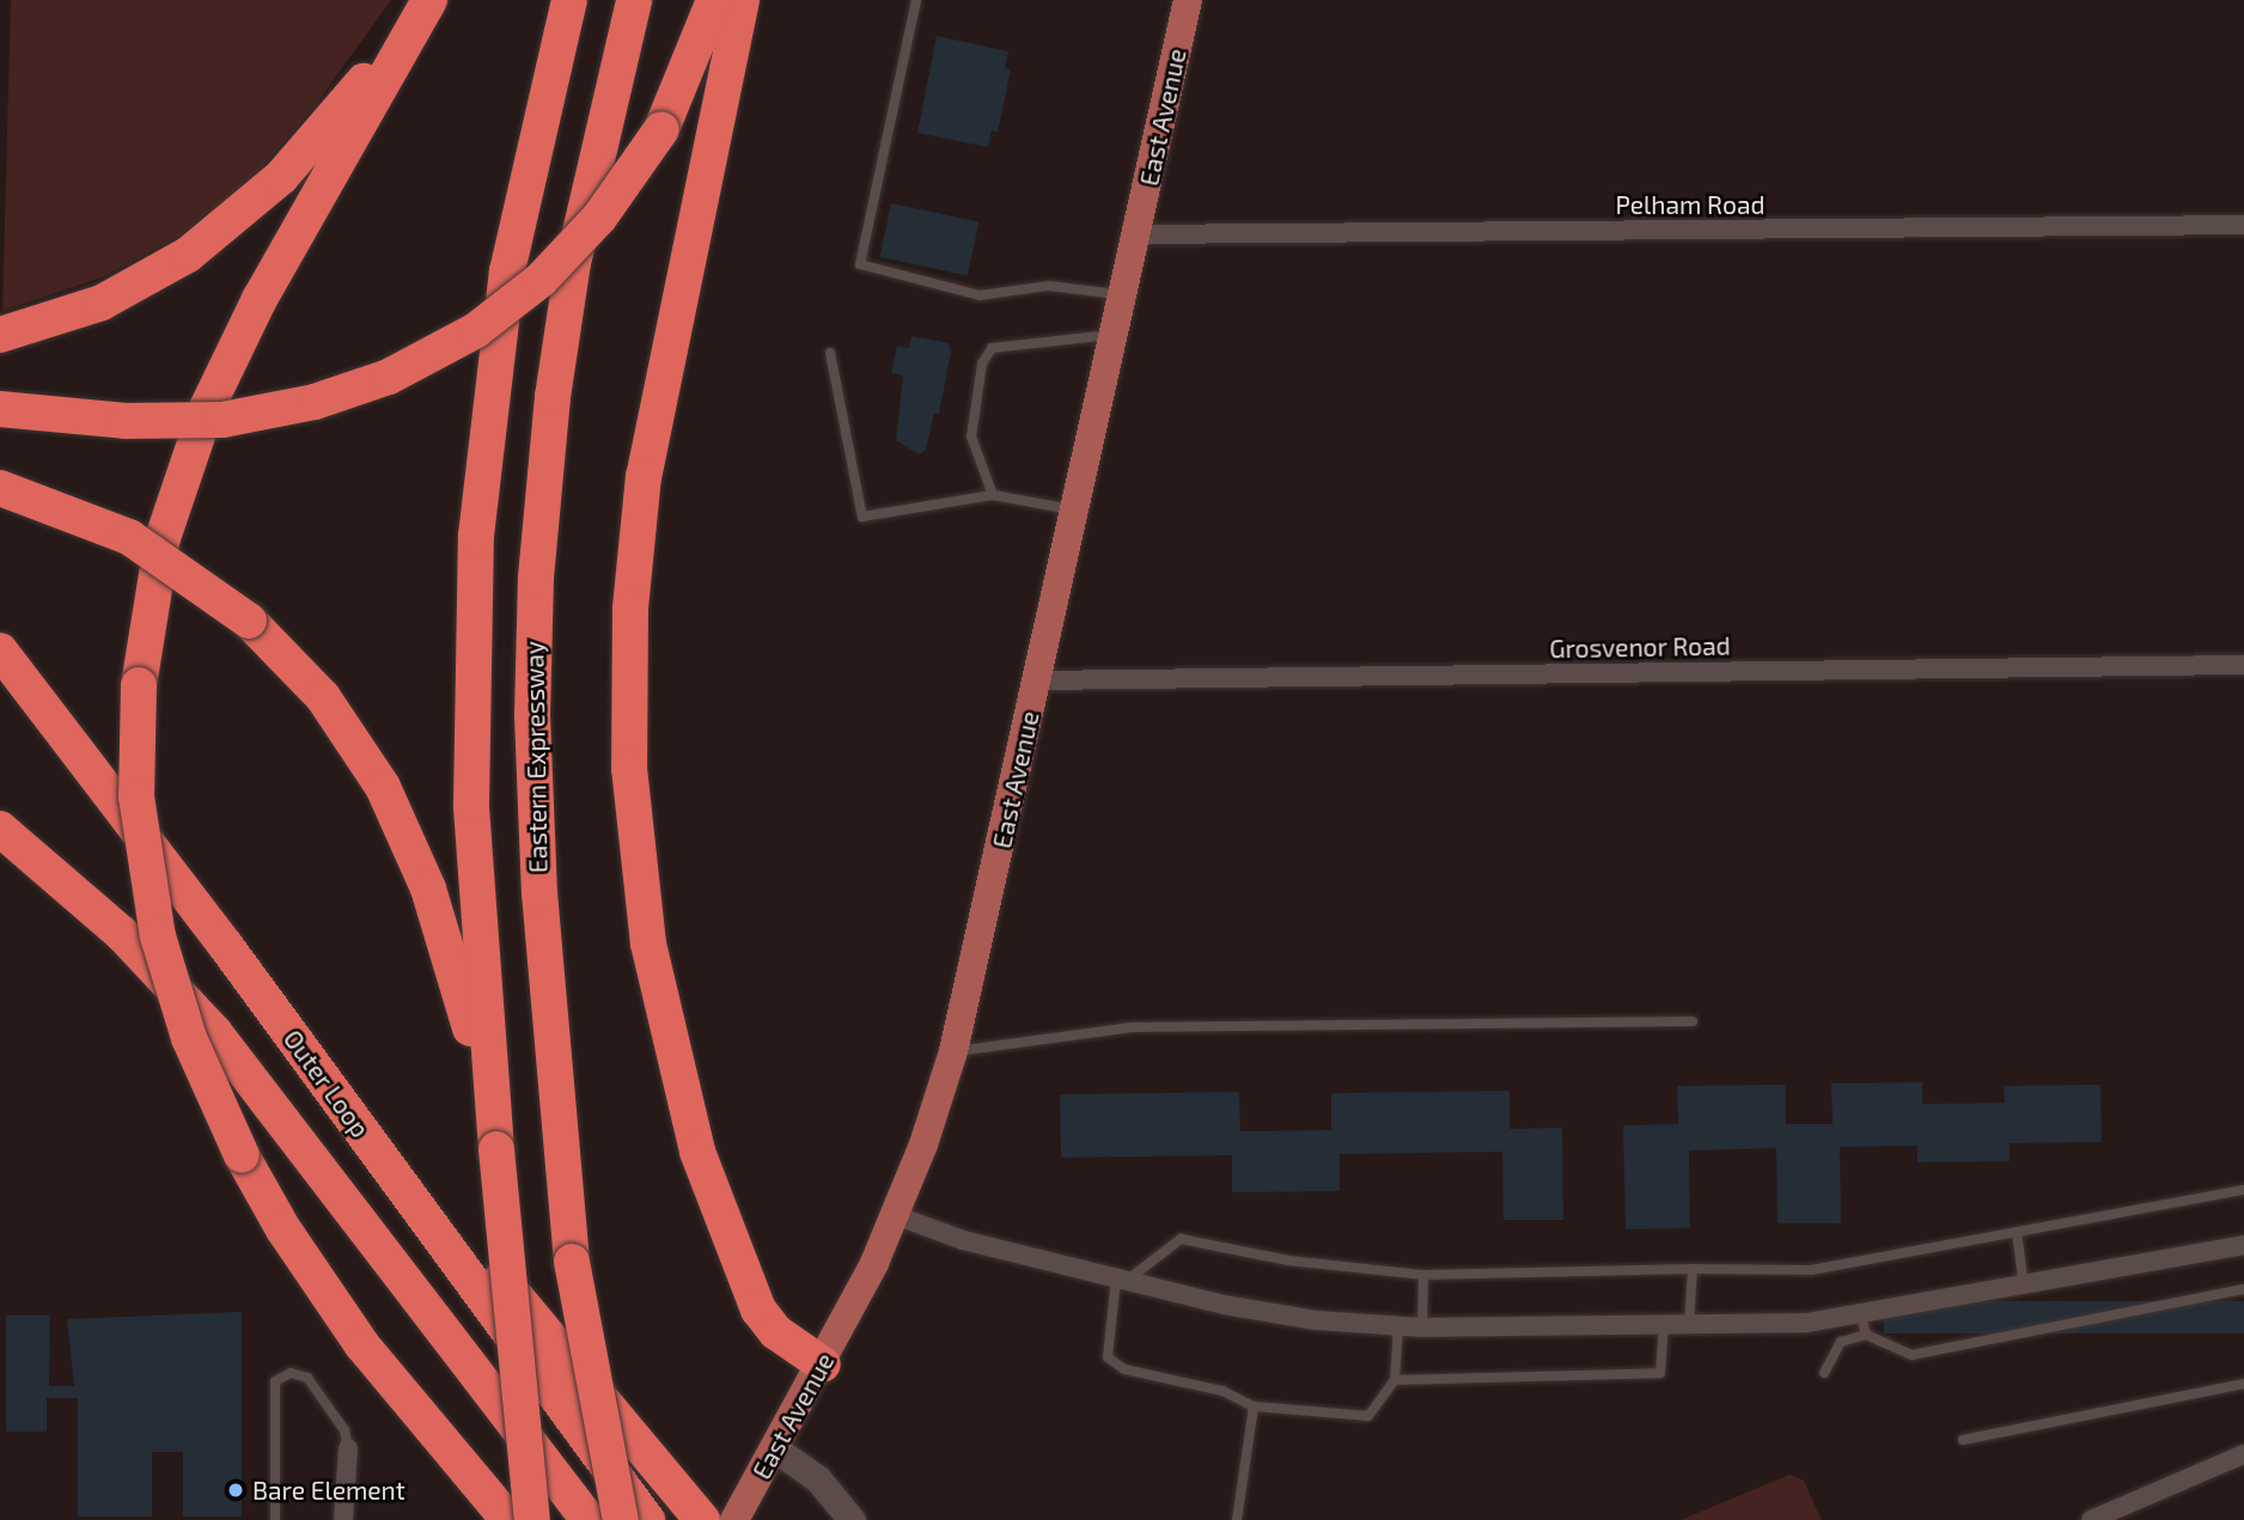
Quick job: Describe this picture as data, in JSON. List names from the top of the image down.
{
  "streets": {
    "highway": ["Eastern Expressway", "Outer Loop"],
    "main road": ["East Avenue"],
    "street": ["Pelham Road", "Grosvenor Road"]
  },
  "crossings": [
    ["East Avenue", "Pelham Road"],
    ["East Avenue", "Grosvenor Road"]
  ],
  "places": ["Bare Element"]
}
